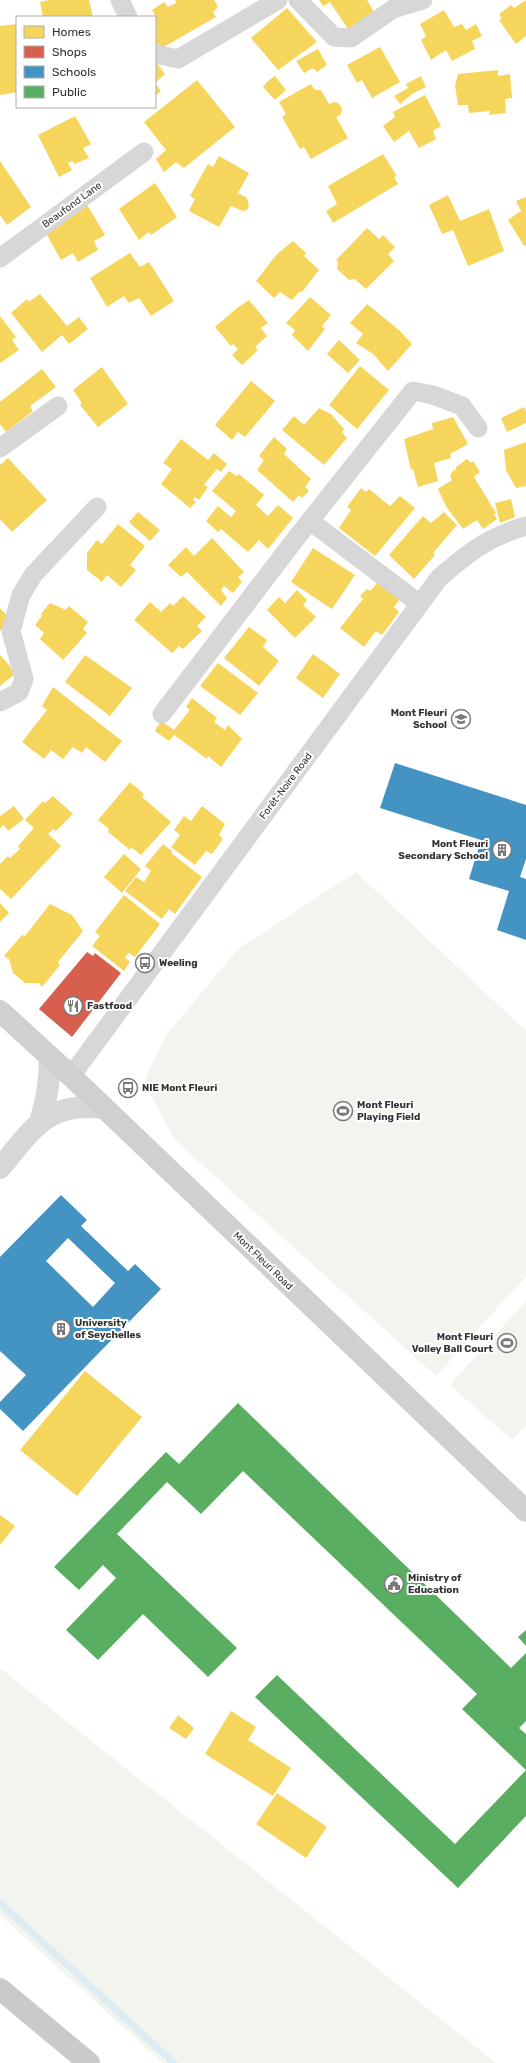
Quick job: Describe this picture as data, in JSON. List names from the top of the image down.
{
  "streets": {
    "main road": ["Mont Fleuri Road"],
    "street": ["Beaufond Lane", "Forêt-Noire Road"]
  },
  "crossings": [
    ["Forêt-Noire Road", "Mont Fleuri Road"]
  ],
  "places": {
    "school or university": ["Mont Fleuri School"],
    "building": ["Mont Fleuri Secondary School", "University of Seychelles"],
    "bus stop": ["Weeling", "NIE Mont Fleuri"],
    "restaurant": ["Fastfood"],
    "sports": ["Mont Fleuri Playing Field", "Mont Fleuri Volley Ball Court"],
    "public building": ["Ministry of Education"]
  },
  "legend": [
    "Homes",
    "Shops",
    "Schools",
    "Public"
  ]
}
